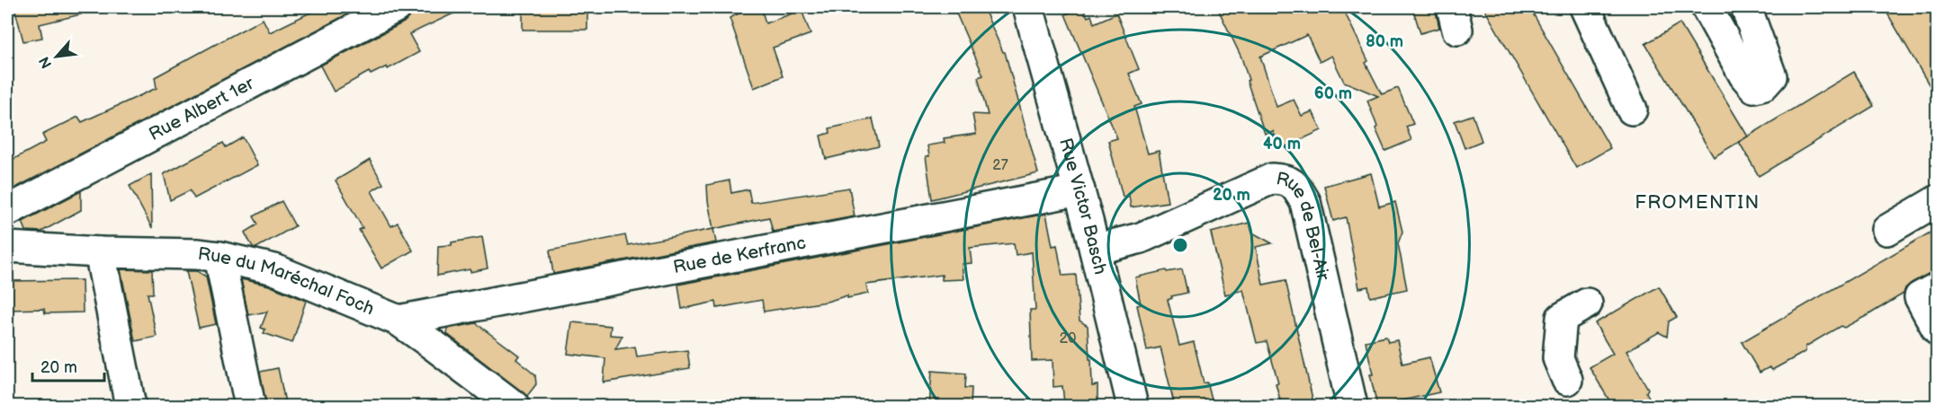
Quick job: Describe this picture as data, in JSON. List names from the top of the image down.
{
  "streets": {
    "street": [
      "Rue Albert 1er",
      "Rue Victor Basch",
      "Rue de Bel-Air",
      "Rue de Kerfranc",
      "Rue du Maréchal Foch"
    ]
  },
  "crossings": [
    ["Rue Victor Basch", "Rue de Bel-Air"],
    ["Rue Victor Basch", "Rue de Kerfranc"],
    ["Rue de Kerfranc", "Rue du Maréchal Foch"]
  ],
  "districts": ["FROMENTIN"],
  "house_numbers": ["27", "20"],
  "scale_bar": "20 m",
  "north": "bottom left",
  "rings": [
    "80 m",
    "60 m",
    "40 m",
    "20 m"
  ]
}
